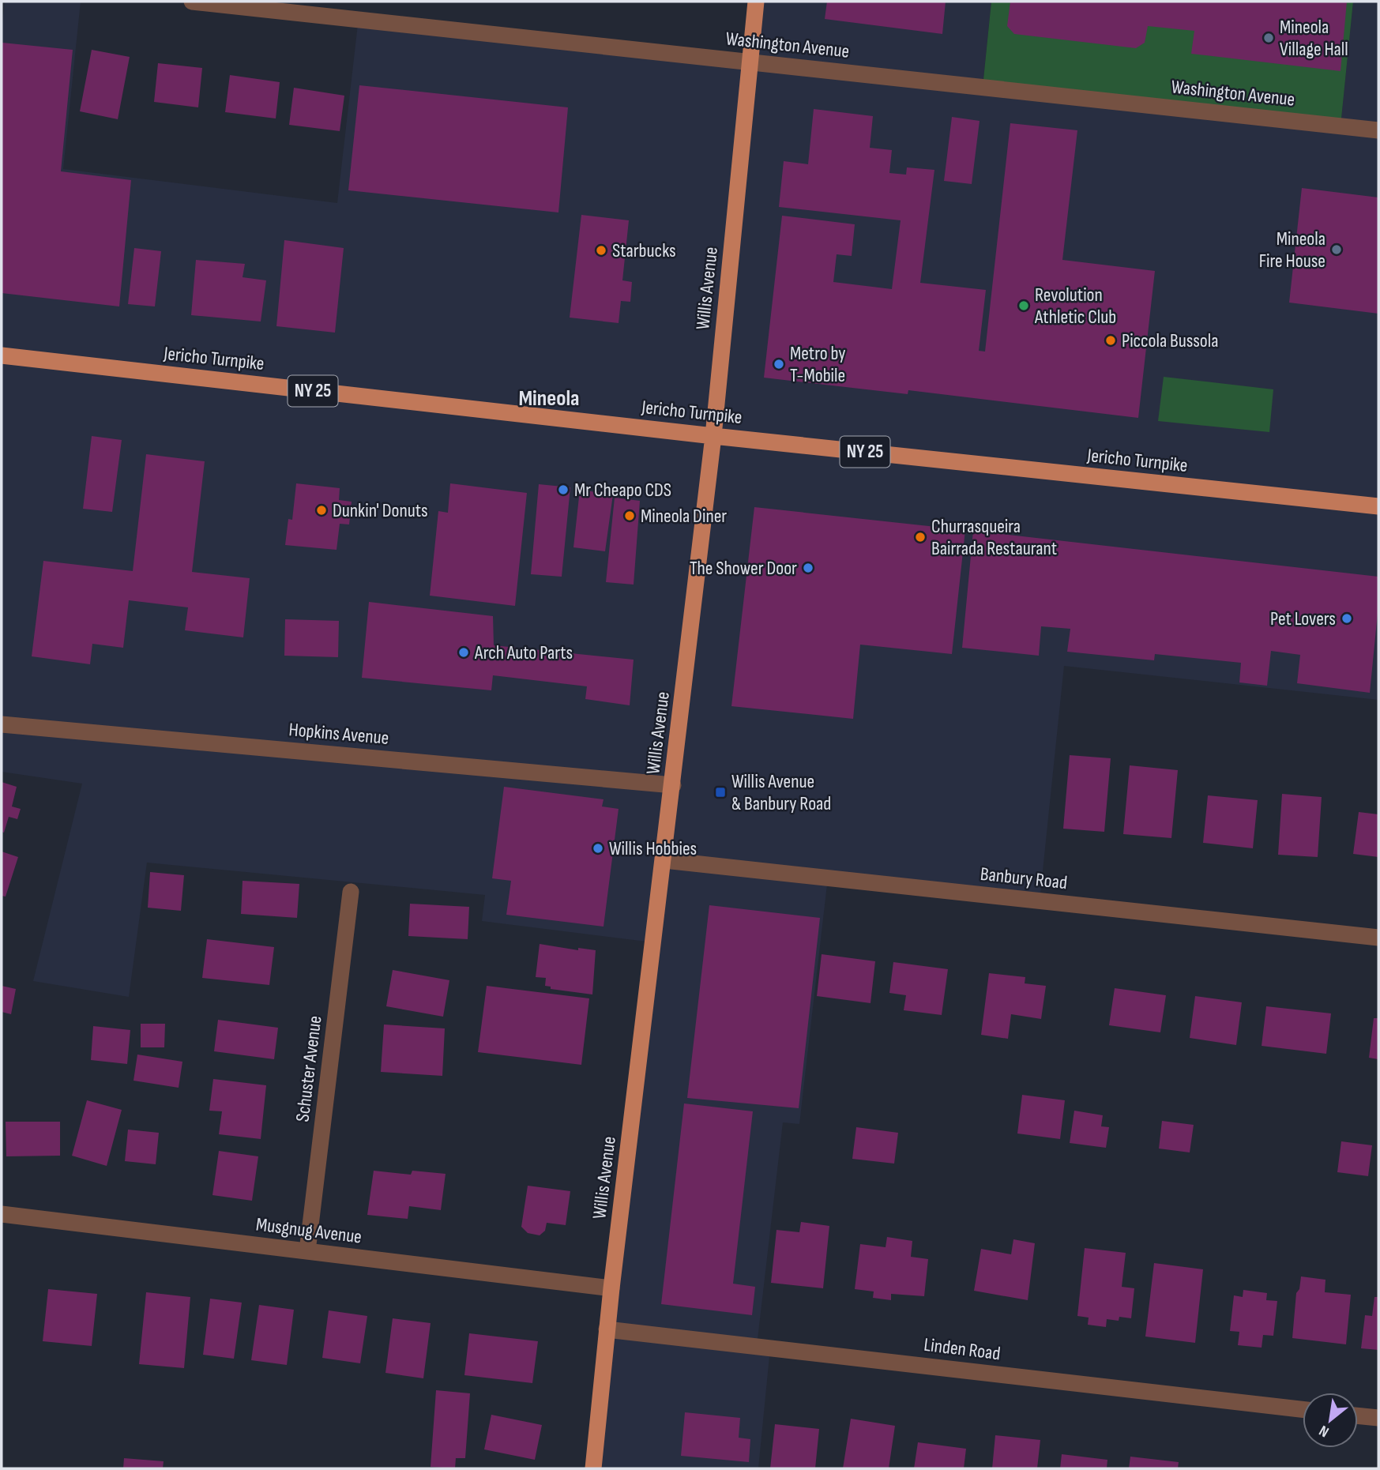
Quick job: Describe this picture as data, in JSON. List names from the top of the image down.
{
  "streets": {
    "main road": ["Willis Avenue", "Jericho Turnpike", "NY 25"],
    "street": [
      "Washington Avenue",
      "Hopkins Avenue",
      "Banbury Road",
      "Schuster Avenue",
      "Musgnug Avenue",
      "Linden Road"
    ]
  },
  "crossings": [
    ["Washington Avenue", "Willis Avenue"],
    ["Willis Avenue", "Jericho Turnpike"],
    ["Willis Avenue", "Hopkins Avenue"],
    ["Willis Avenue", "Banbury Road"],
    ["Willis Avenue", "Musgnug Avenue"],
    ["Willis Avenue", "Linden Road"],
    ["Schuster Avenue", "Musgnug Avenue"]
  ],
  "districts": ["Mineola"],
  "places": {
    "other": [
      "Mineola Village Hall",
      "Mineola Fire House",
      "Starbucks",
      "Revolution Athletic Club",
      "Piccola Bussola",
      "Metro by T-Mobile",
      "Mr Cheapo CDS",
      "Dunkin' Donuts",
      "Mineola Diner",
      "Churrasqueira Bairrada Restaurant",
      "The Shower Door",
      "Pet Lovers",
      "Arch Auto Parts",
      "Willis Hobbies"
    ],
    "transit": ["Willis Avenue & Banbury Road"]
  },
  "north": "bottom left"
}
